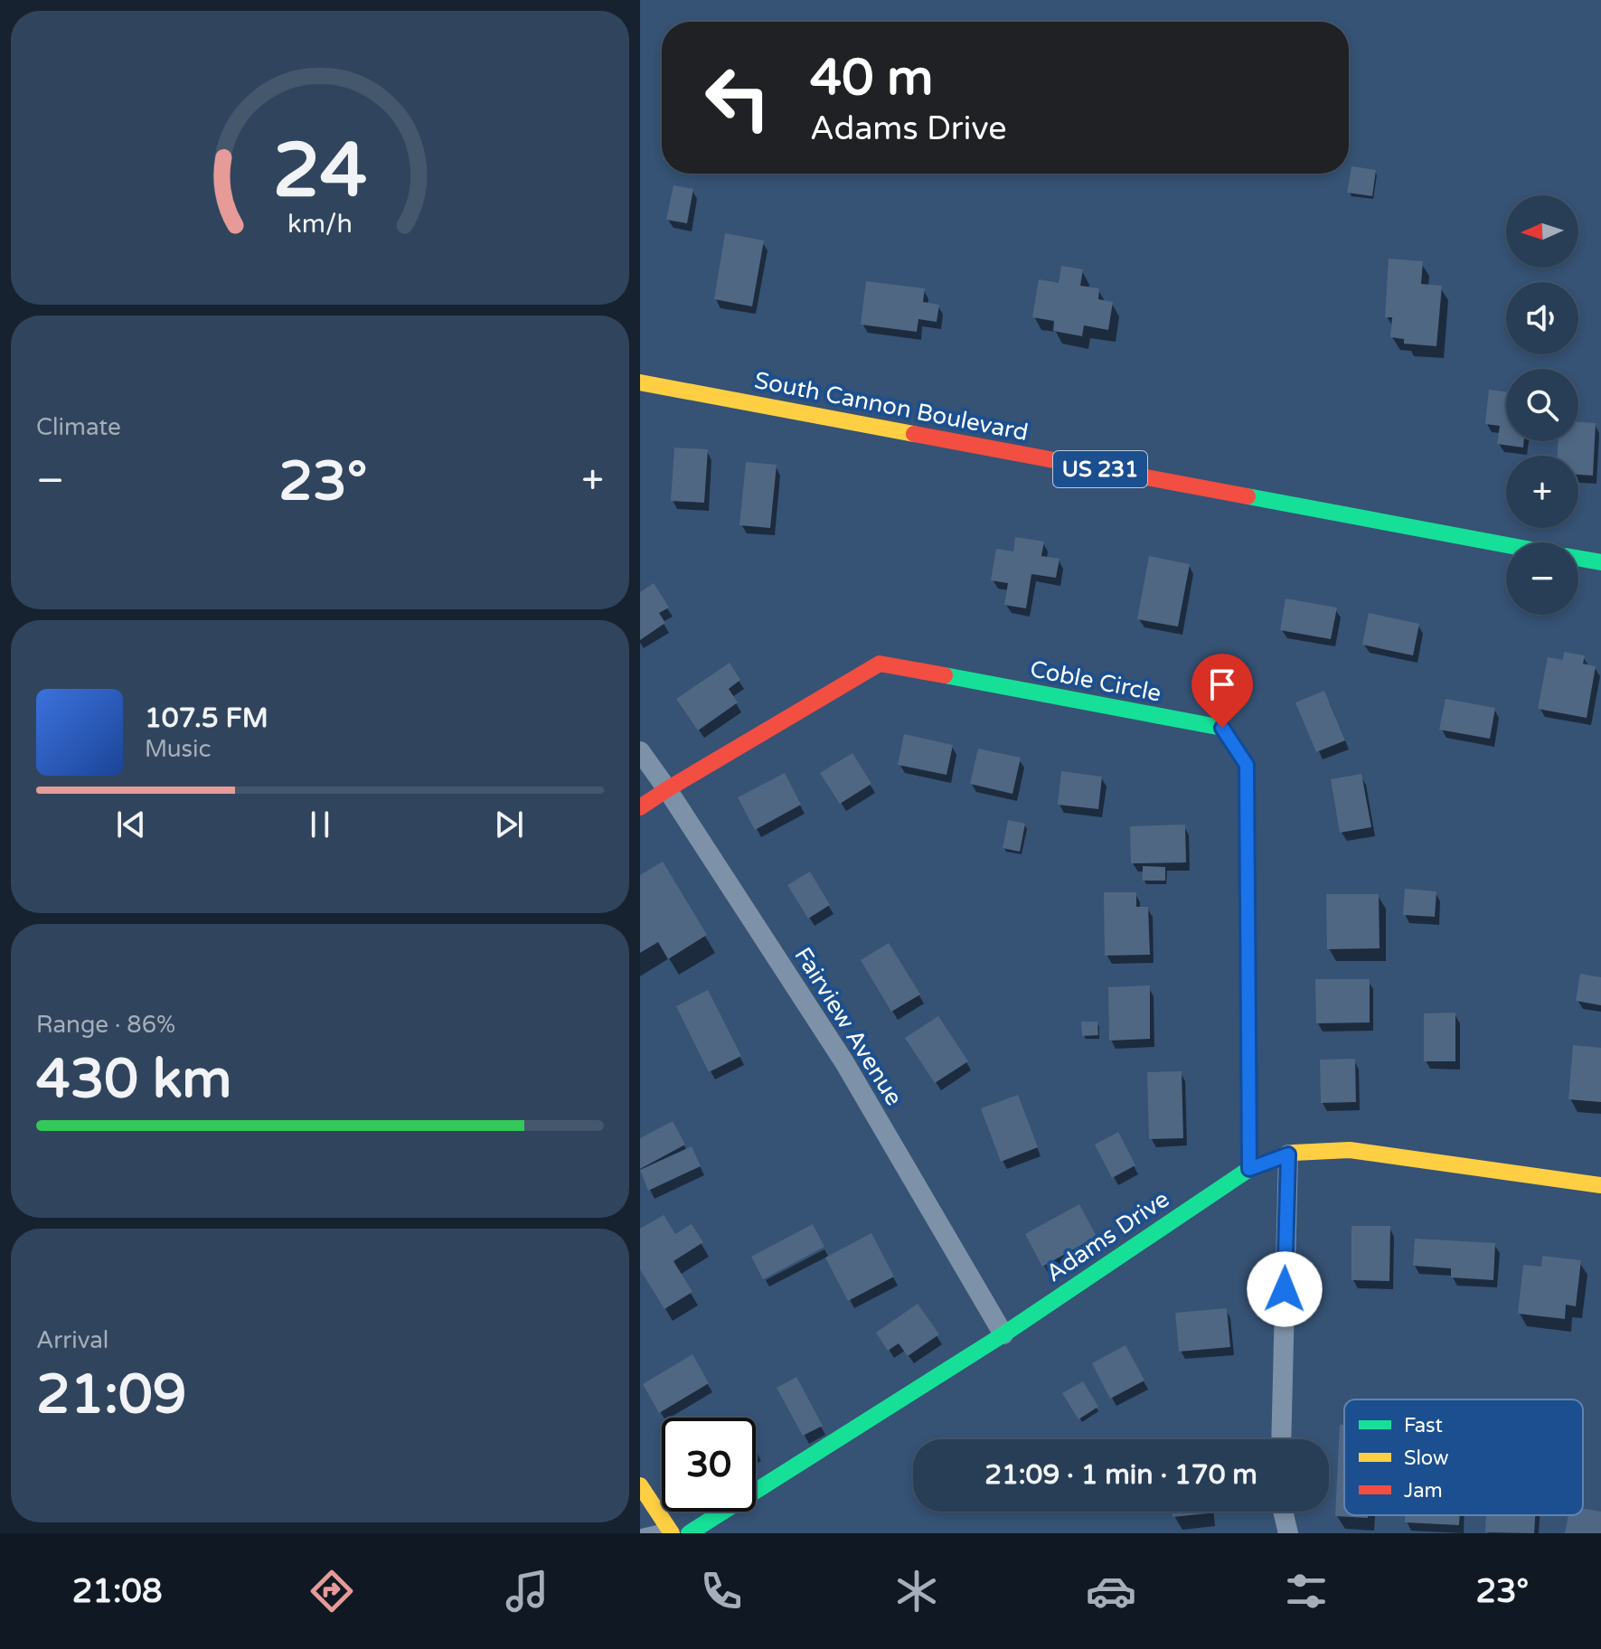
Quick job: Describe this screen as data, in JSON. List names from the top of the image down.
{
  "streets": {
    "main road": [
      "South Cannon Boulevard",
      "US 231",
      "Coble Circle",
      "Adams Drive"
    ],
    "street": ["Fairview Avenue"]
  },
  "crossings": [
    ["Coble Circle", "Fairview Avenue"],
    ["Coble Circle", "Adams Drive"],
    ["Fairview Avenue", "Adams Drive"]
  ],
  "legend": ["Fast", "Slow", "Jam"],
  "north": "left",
  "page": {
    "turn": ["40 m", "Adams Drive"],
    "map_buttons": ["+", "−"],
    "tile": [
      "Climate",
      ["Range · 86%", "430 km"],
      ["Arrival", "21:09"]
    ],
    "heat": ["−", "23°", "+"],
    "song": ["107.5 FM", "Music"],
    "limit": "30",
    "trip": "21:09 · 1 min · 170 m",
    "tabs": ["21:08", "23°"],
    "gauge": ["24", "km/h"]
  }
}
